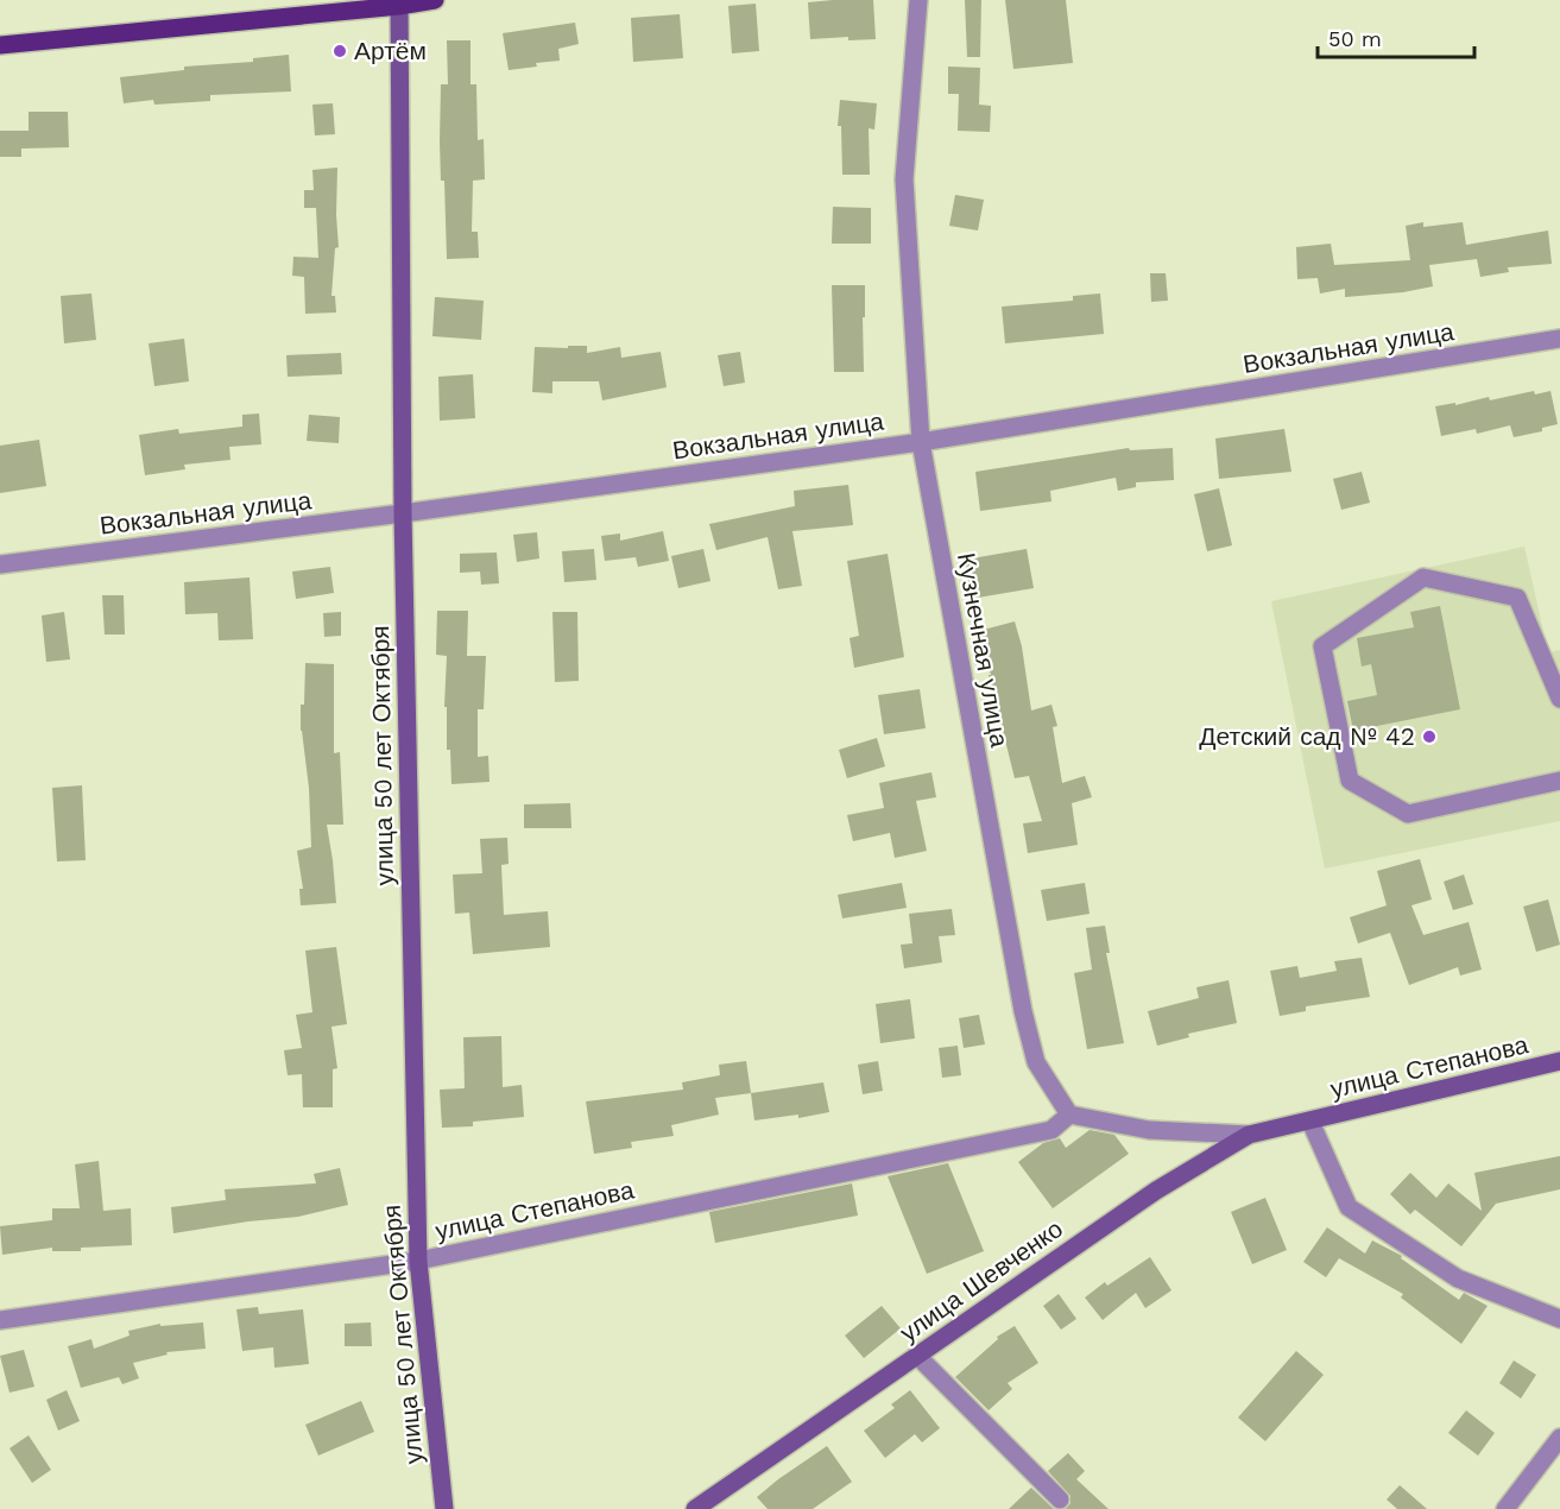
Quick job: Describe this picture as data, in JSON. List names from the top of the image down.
{
  "streets": {
    "street": [
      "Вокзальная улица",
      "Кузнечная улица",
      "улица 50 лет Октября",
      "улица Степанова",
      "улица Шевченко"
    ]
  },
  "crossings": [
    ["Вокзальная улица", "Кузнечная улица"],
    ["Вокзальная улица", "улица 50 лет Октября"],
    ["Кузнечная улица", "улица Степанова"],
    ["улица 50 лет Октября", "улица Степанова"],
    ["улица Степанова", "улица Шевченко"]
  ],
  "places": ["Артём", "Детский сад № 42"],
  "scale_bar": "50 m"
}
